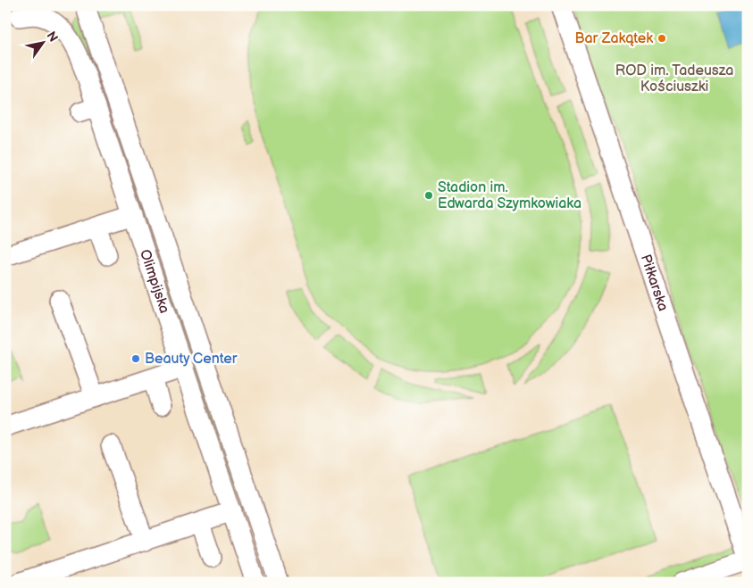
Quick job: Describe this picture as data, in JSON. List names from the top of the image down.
{
  "streets": {
    "street": ["Olimpijska", "Piłkarska"]
  },
  "parks": ["ROD im. Tadeusza Kościuszki"],
  "places": ["Bar Zakątek", "Stadion im. Edwarda Szymkowiaka", "Beauty Center"],
  "north": "top right"
}
